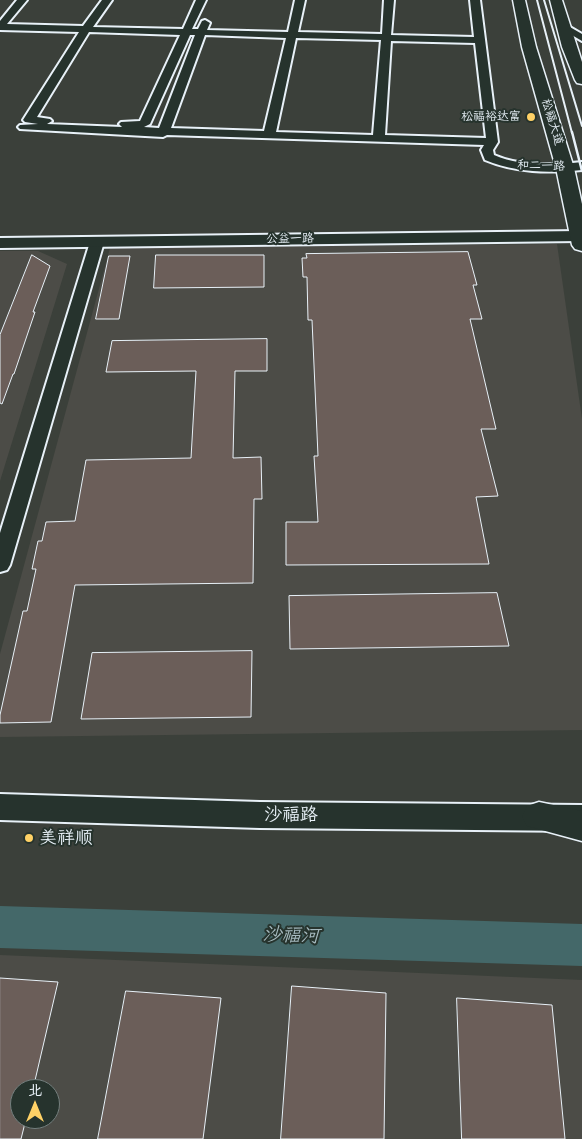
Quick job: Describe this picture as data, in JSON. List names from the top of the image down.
{
  "streets": {
    "main road": ["松福大道"],
    "street": ["和二一路", "公益一路", "沙福路"]
  },
  "crossings": [
    ["松福大道", "和二一路"],
    ["松福大道", "公益一路"]
  ],
  "water": ["沙福河"],
  "places": ["松福裕达富", "美祥顺"],
  "north": "top"
}
